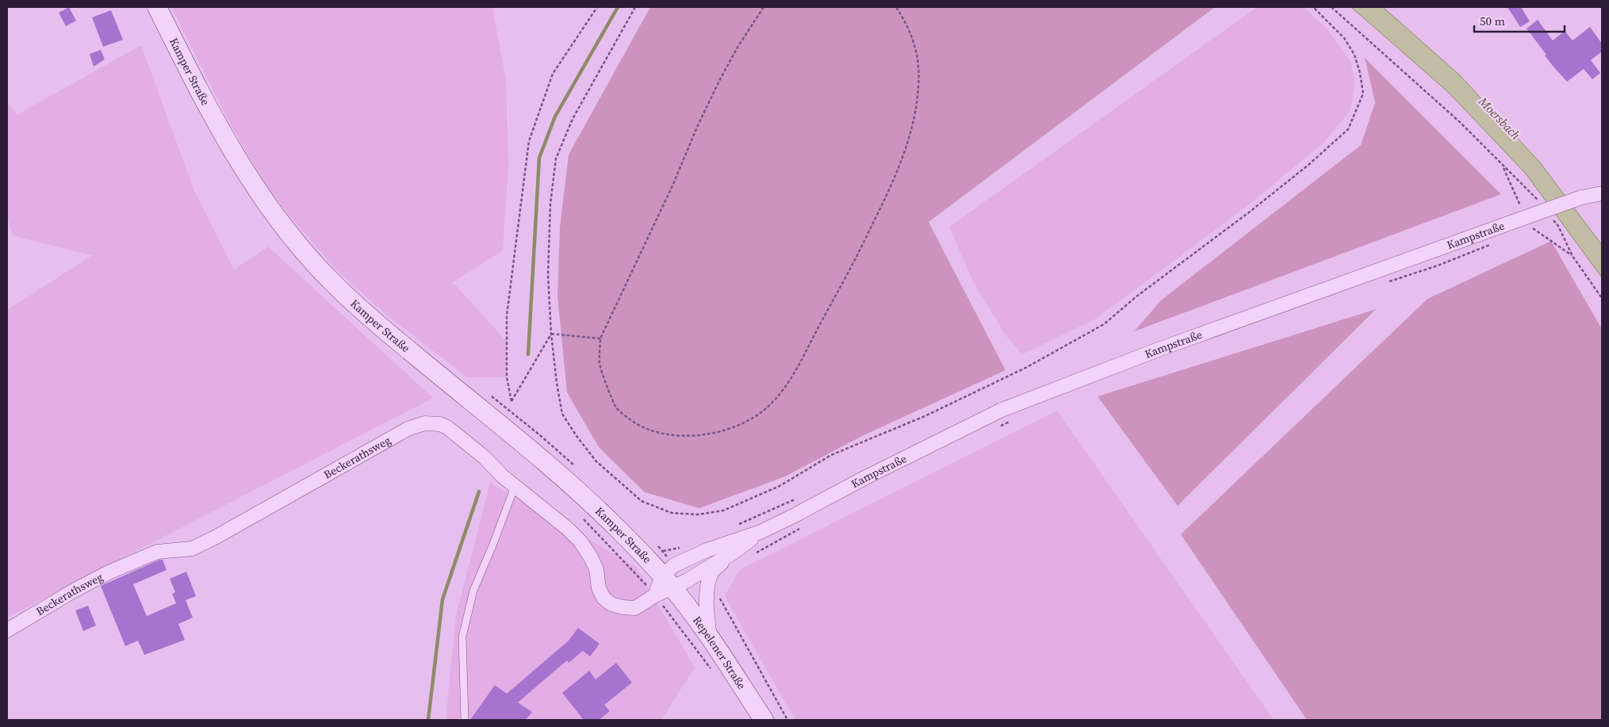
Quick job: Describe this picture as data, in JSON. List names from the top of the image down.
{
  "streets": {
    "main road": ["Kamper Straße", "Repelener Straße"],
    "street": ["Kampstraße", "Beckerathsweg"]
  },
  "crossings": [
    ["Kamper Straße", "Kampstraße"],
    ["Kamper Straße", "Beckerathsweg"],
    ["Kamper Straße", "Repelener Straße"],
    ["Kampstraße", "Beckerathsweg"],
    ["Kampstraße", "Repelener Straße"],
    ["Beckerathsweg", "Repelener Straße"]
  ],
  "water": ["Moersbach"],
  "scale_bar": "50 m"
}
